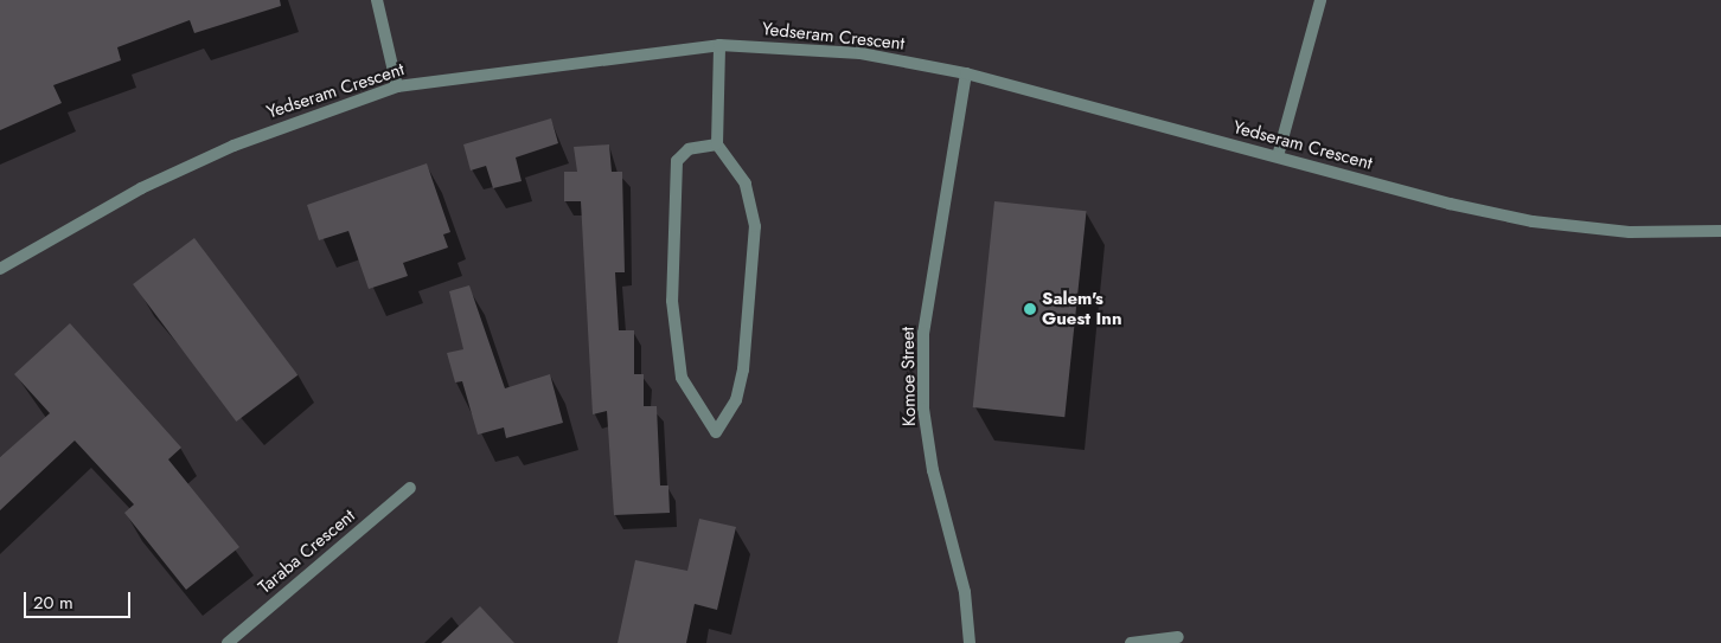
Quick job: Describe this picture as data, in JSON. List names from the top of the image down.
{
  "streets": {
    "street": ["Yedseram Crescent", "Komoe Street", "Taraba Crescent"]
  },
  "crossings": [
    ["Yedseram Crescent", "Komoe Street"]
  ],
  "places": ["Salem's Guest Inn"],
  "scale_bar": "20 m"
}
